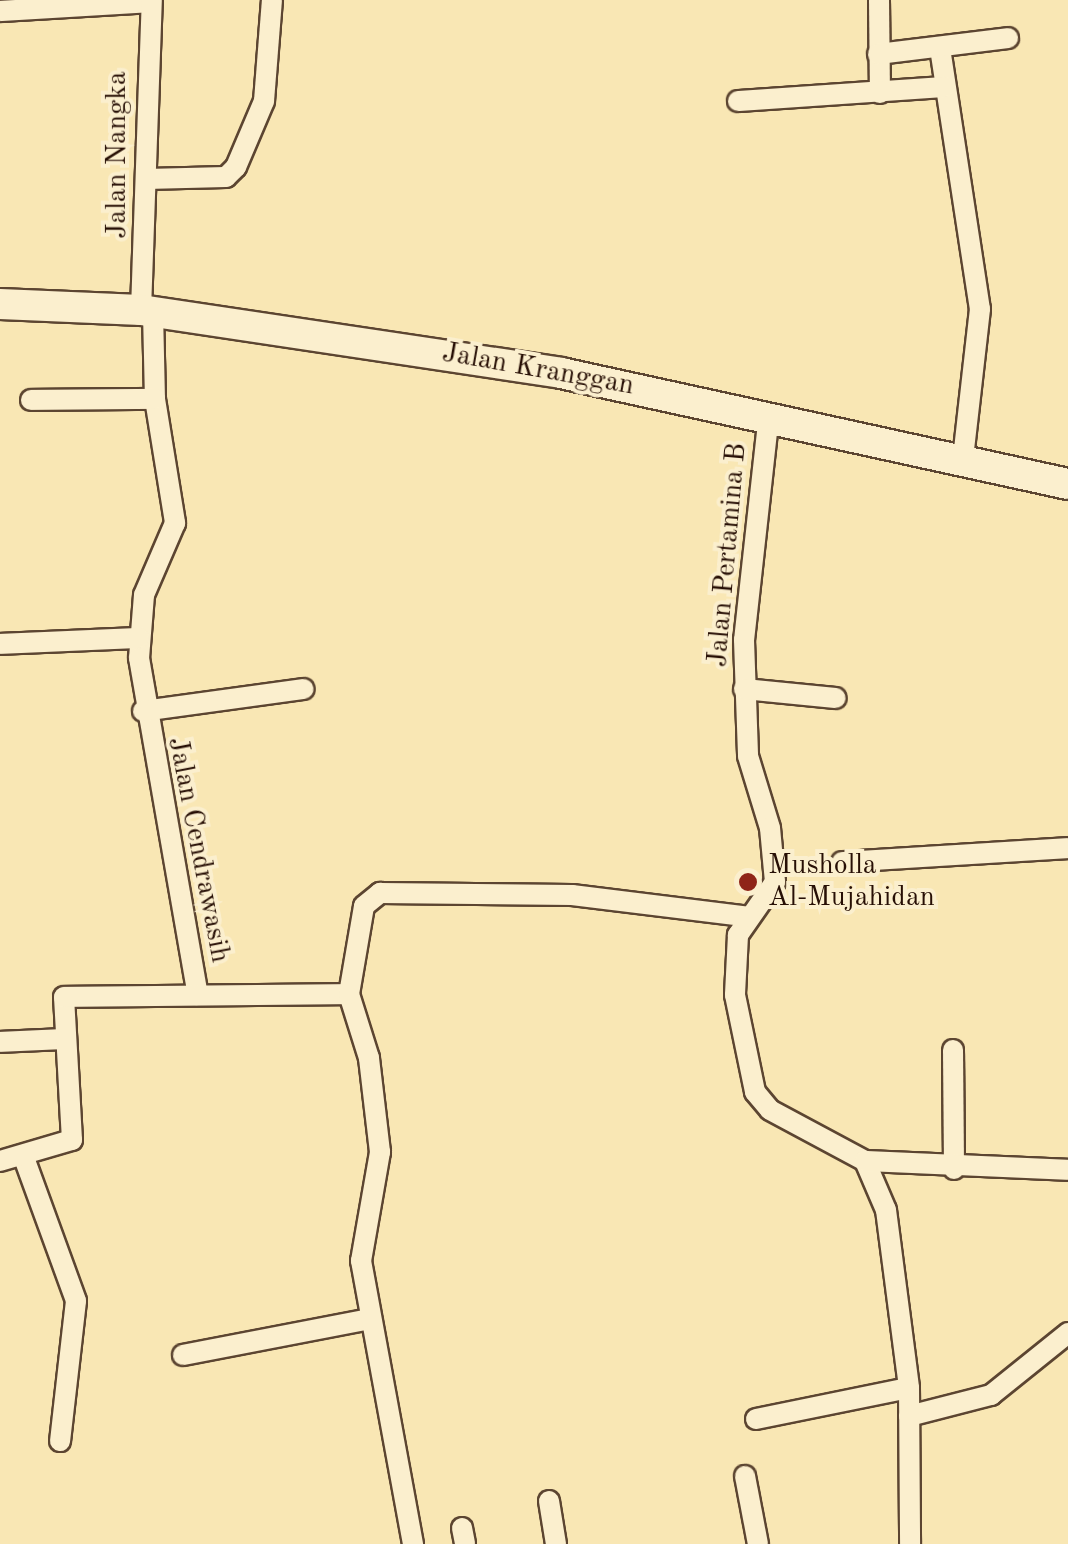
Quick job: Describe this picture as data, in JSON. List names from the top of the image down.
{
  "streets": {
    "main road": ["Jalan Kranggan"],
    "street": ["Jalan Nangka", "Jalan Pertamina B", "Jalan Cendrawasih"]
  },
  "crossings": [
    ["Jalan Nangka", "Jalan Kranggan"],
    ["Jalan Nangka", "Jalan Cendrawasih"],
    ["Jalan Kranggan", "Jalan Pertamina B"],
    ["Jalan Kranggan", "Jalan Cendrawasih"]
  ],
  "places": ["Musholla Al-Mujahidan"]
}
